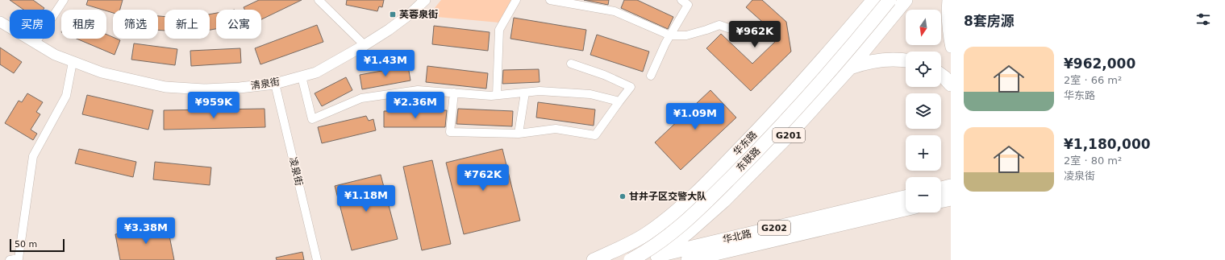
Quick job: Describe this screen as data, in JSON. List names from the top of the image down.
{
  "streets": {
    "highway": [
      "G201",
      "华东路",
      "东联路",
      "G202",
      "华北路"
    ],
    "street": ["清泉街", "凌泉街"]
  },
  "crossings": [
    ["清泉街", "凌泉街"],
    ["G201", "华北路"]
  ],
  "places": {
    "transit": ["芙蓉泉街"],
    "other": ["甘井子区交警大队"]
  },
  "scale_bar": "50 m",
  "north": "bottom",
  "page": {
    "heading": "8套房源",
    "map_buttons": ["+", "−"],
    "chip": [
      "买房",
      "租房",
      "筛选",
      "新上",
      "公寓"
    ],
    "price": [
      "¥962K",
      "¥1.43M",
      "¥959K",
      "¥2.36M",
      "¥1.09M",
      "¥762K",
      "¥1.18M",
      "¥3.38M"
    ],
    "list": [
      {
        "name": "¥962,000",
        "note": "2室 · 66 m² · 华东路"
      },
      {
        "name": "¥1,180,000",
        "note": "2室 · 80 m² · 凌泉街"
      }
    ],
    "scale": "50 m"
  }
}
